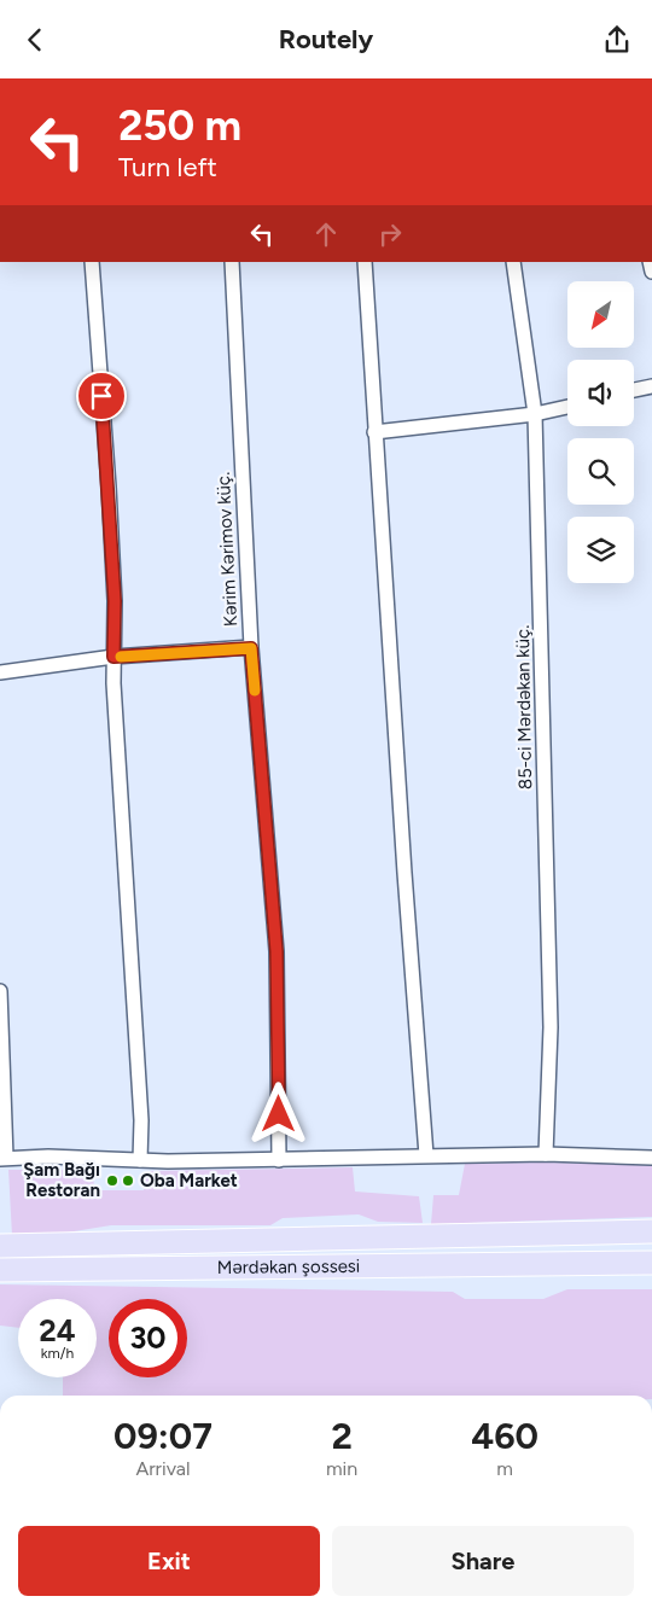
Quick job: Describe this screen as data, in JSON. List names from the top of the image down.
{
  "streets": {
    "main road": ["Mərdəkan şossesi"],
    "street": ["Kərim Kərimov küç.", "85-ci Mərdəkan küç."]
  },
  "places": ["Şam Bağı Restoran", "Oba Market"],
  "north": "bottom left",
  "page": {
    "header": "Routely",
    "turn": ["250 m", "Turn left"],
    "speed": "24 km/h",
    "limit": "30",
    "eta": [
      "09:07",
      "Arrival",
      "2",
      "min",
      "460",
      "m"
    ],
    "buttons": ["Exit", "Share"]
  }
}
